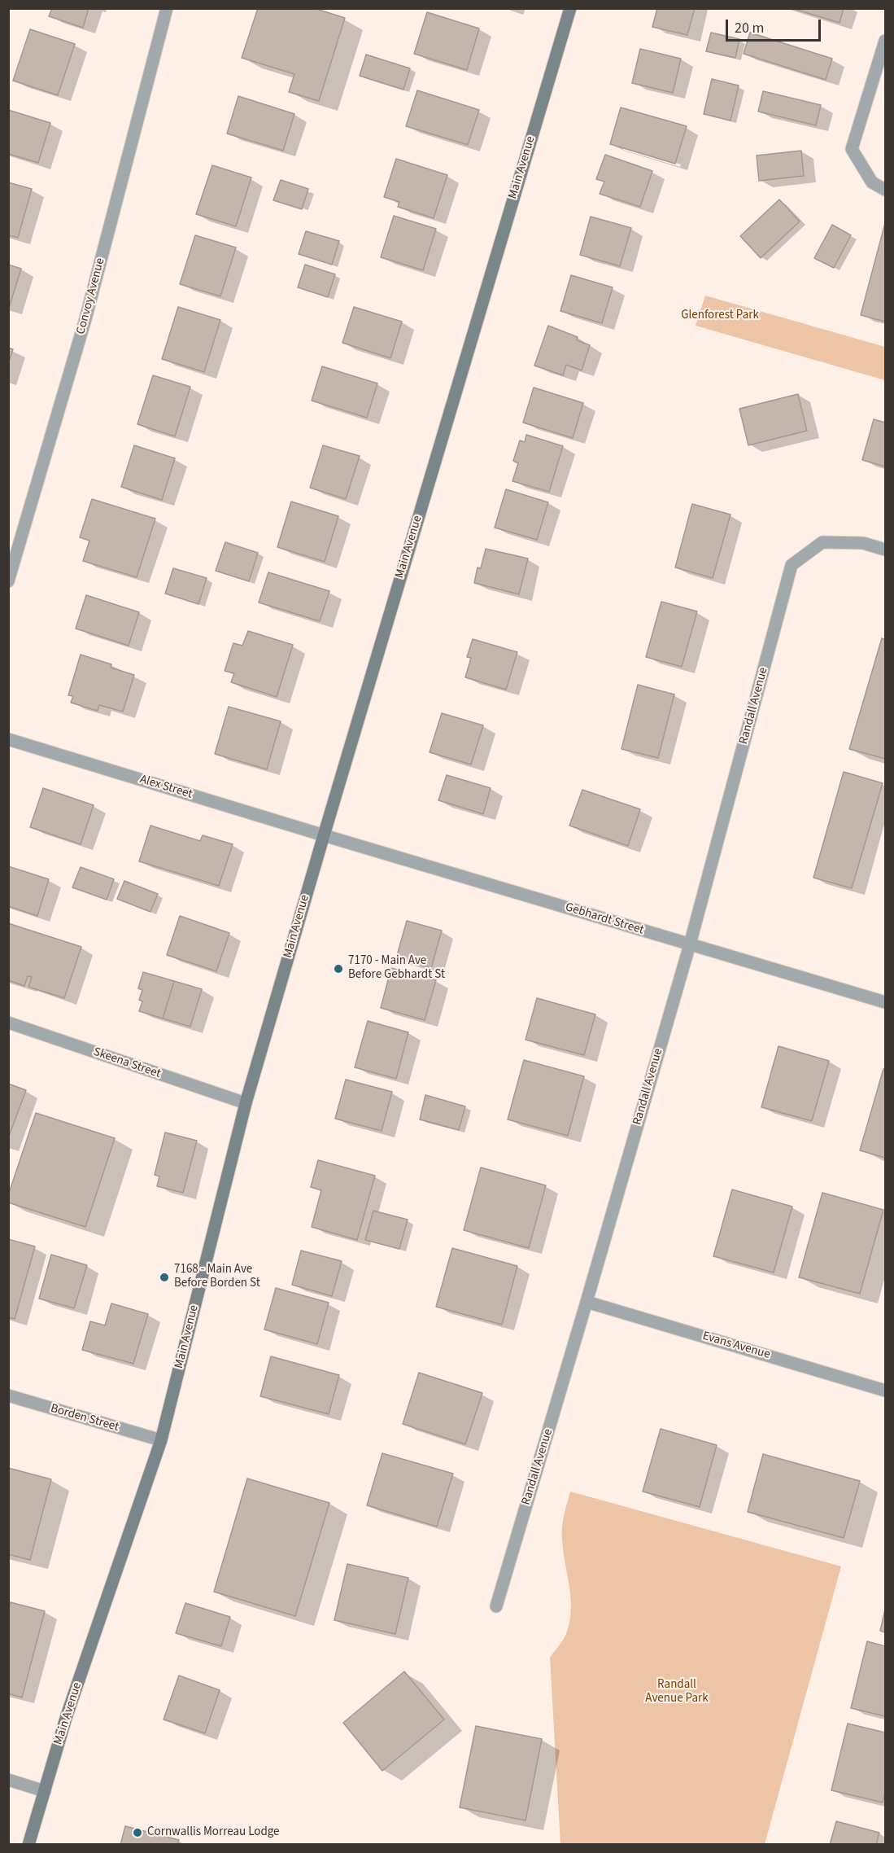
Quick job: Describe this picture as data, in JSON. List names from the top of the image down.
{
  "streets": {
    "street": [
      "Main Avenue",
      "Convoy Avenue",
      "Randall Avenue",
      "Alex Street",
      "Gebhardt Street",
      "Skeena Street",
      "Evans Avenue",
      "Borden Street"
    ]
  },
  "crossings": [
    ["Main Avenue", "Alex Street"],
    ["Main Avenue", "Gebhardt Street"],
    ["Main Avenue", "Skeena Street"],
    ["Main Avenue", "Borden Street"],
    ["Randall Avenue", "Gebhardt Street"],
    ["Randall Avenue", "Evans Avenue"],
    ["Alex Street", "Gebhardt Street"]
  ],
  "parks": ["Glenforest Park", "Randall Avenue Park"],
  "places": ["7170 - Main Ave Before Gebhardt St", "7168 - Main Ave Before Borden St", "Cornwallis Morreau Lodge"],
  "scale_bar": "20 m"
}
